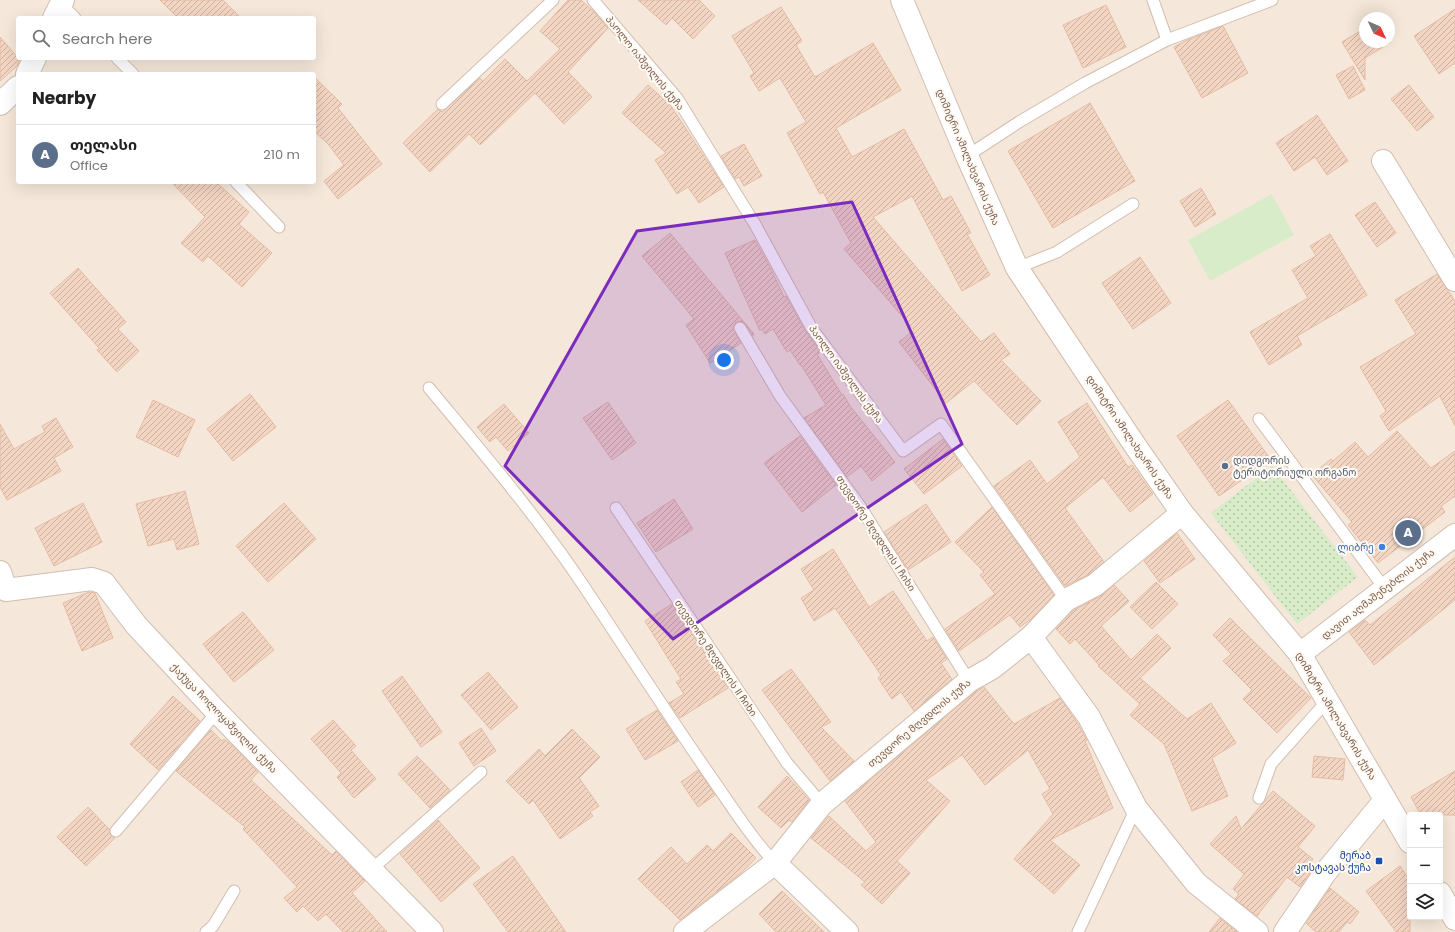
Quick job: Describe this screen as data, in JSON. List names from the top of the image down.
{
  "streets": {
    "street": [
      "დიმიტრი ამილახვარის ქუჩა",
      "დავით აღმაშენებლის ქუჩა",
      "ქაქუცა ჩოლოყაშვილის ქუჩა",
      "თევდორე მღვდლის ქუჩა"
    ],
    "lane": ["პაოლო იაშვილის ქუჩა", "თევდორე მღვდლის I ჩიხი", "თევდორე მღვდლის II ჩიხი"]
  },
  "crossings": [
    ["პაოლო იაშვილის ქუჩა", "თევდორე მღვდლის ქუჩა"],
    ["დიმიტრი ამილახვარის ქუჩა", "დავით აღმაშენებლის ქუჩა"],
    ["დიმიტრი ამილახვარის ქუჩა", "თევდორე მღვდლის ქუჩა"],
    ["თევდორე მღვდლის I ჩიხი", "თევდორე მღვდლის ქუჩა"],
    ["თევდორე მღვდლის II ჩიხი", "თევდორე მღვდლის ქუჩა"]
  ],
  "places": {
    "other": ["დიდგორის ტერიტორიული ორგანო", "ლიბრე"],
    "transit": ["მერაბ კოსტავას ქუჩა"]
  },
  "north": "bottom right",
  "page": {
    "search": "Search here",
    "heading": "Nearby",
    "list": [
      {
        "mark": "A",
        "name": "თელასი",
        "note": "Office",
        "value": "210 m"
      }
    ],
    "pins": "A",
    "map_buttons": ["+", "−"]
  }
}
